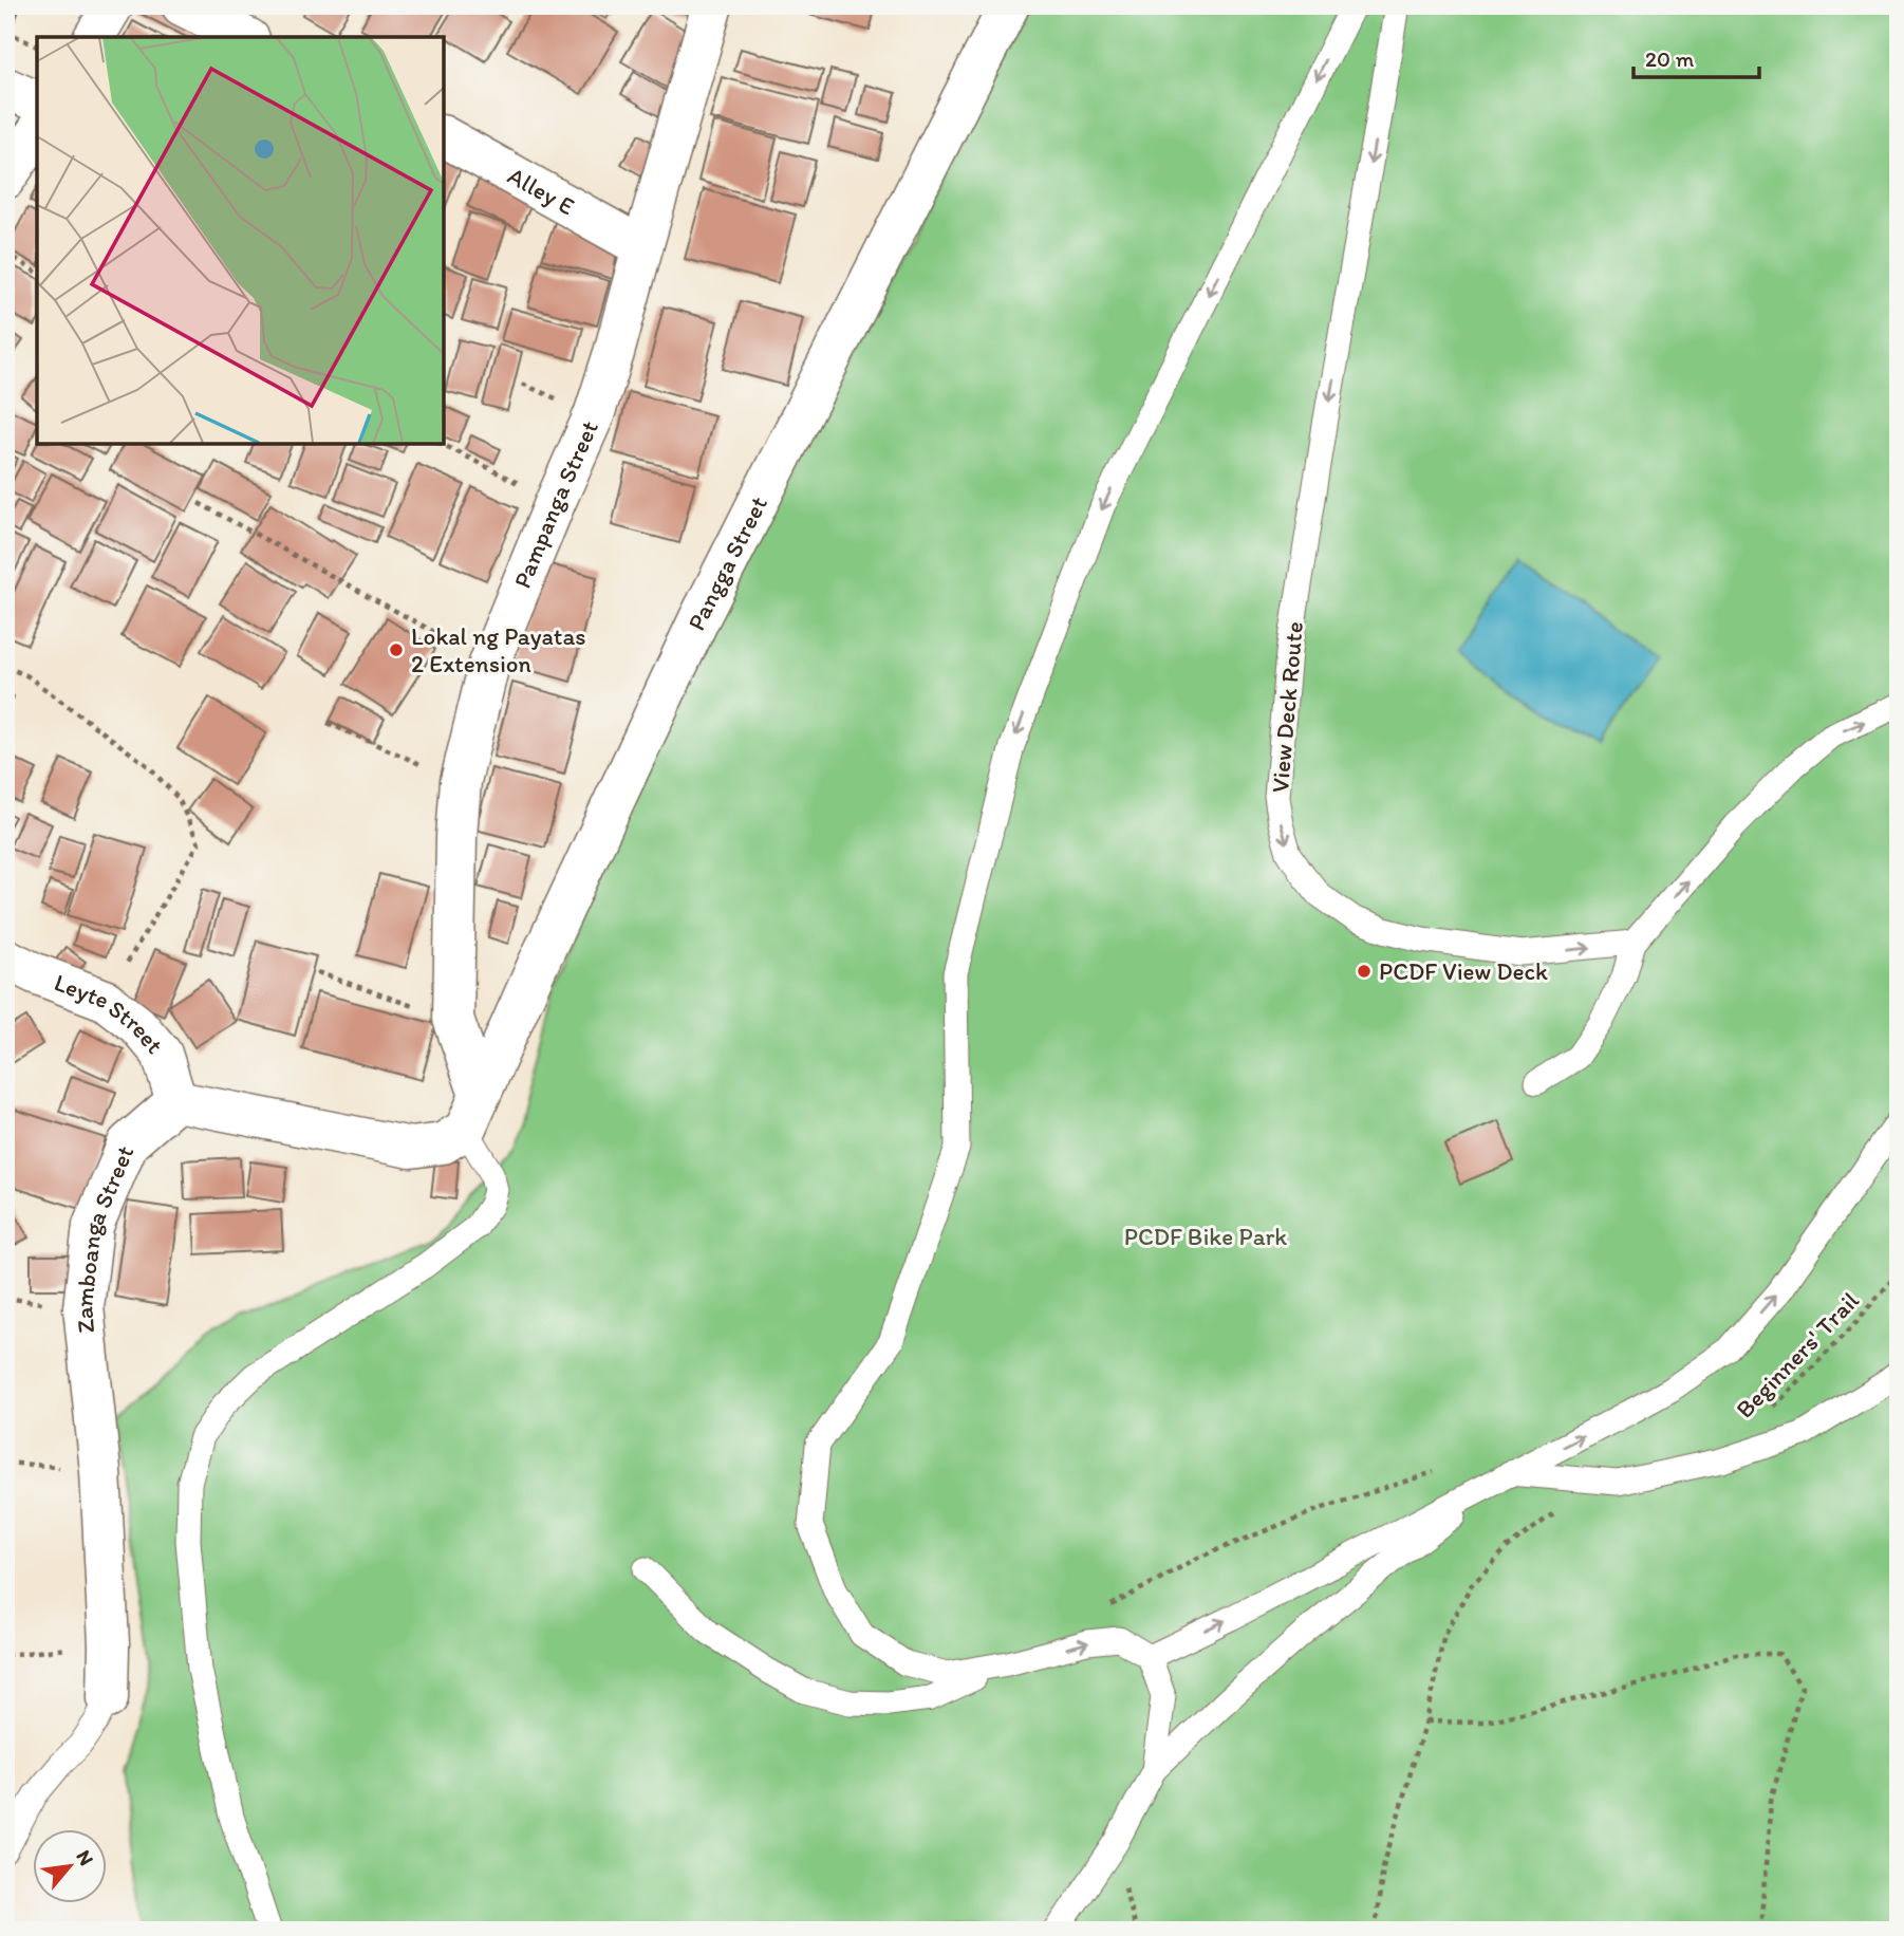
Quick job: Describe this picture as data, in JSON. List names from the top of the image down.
{
  "streets": {
    "street": [
      "Alley E",
      "Pampanga Street",
      "Pangga Street",
      "Leyte Street",
      "Zamboanga Street"
    ],
    "lane": ["View Deck Route"],
    "path": ["Beginners' Trail"]
  },
  "crossings": [
    ["Alley E", "Pampanga Street"],
    ["Pampanga Street", "Pangga Street"],
    ["Leyte Street", "Zamboanga Street"]
  ],
  "parks": ["PCDF Bike Park"],
  "places": ["Lokal ng Payatas 2 Extension", "PCDF View Deck"],
  "scale_bar": "20 m",
  "north": "top right"
}
